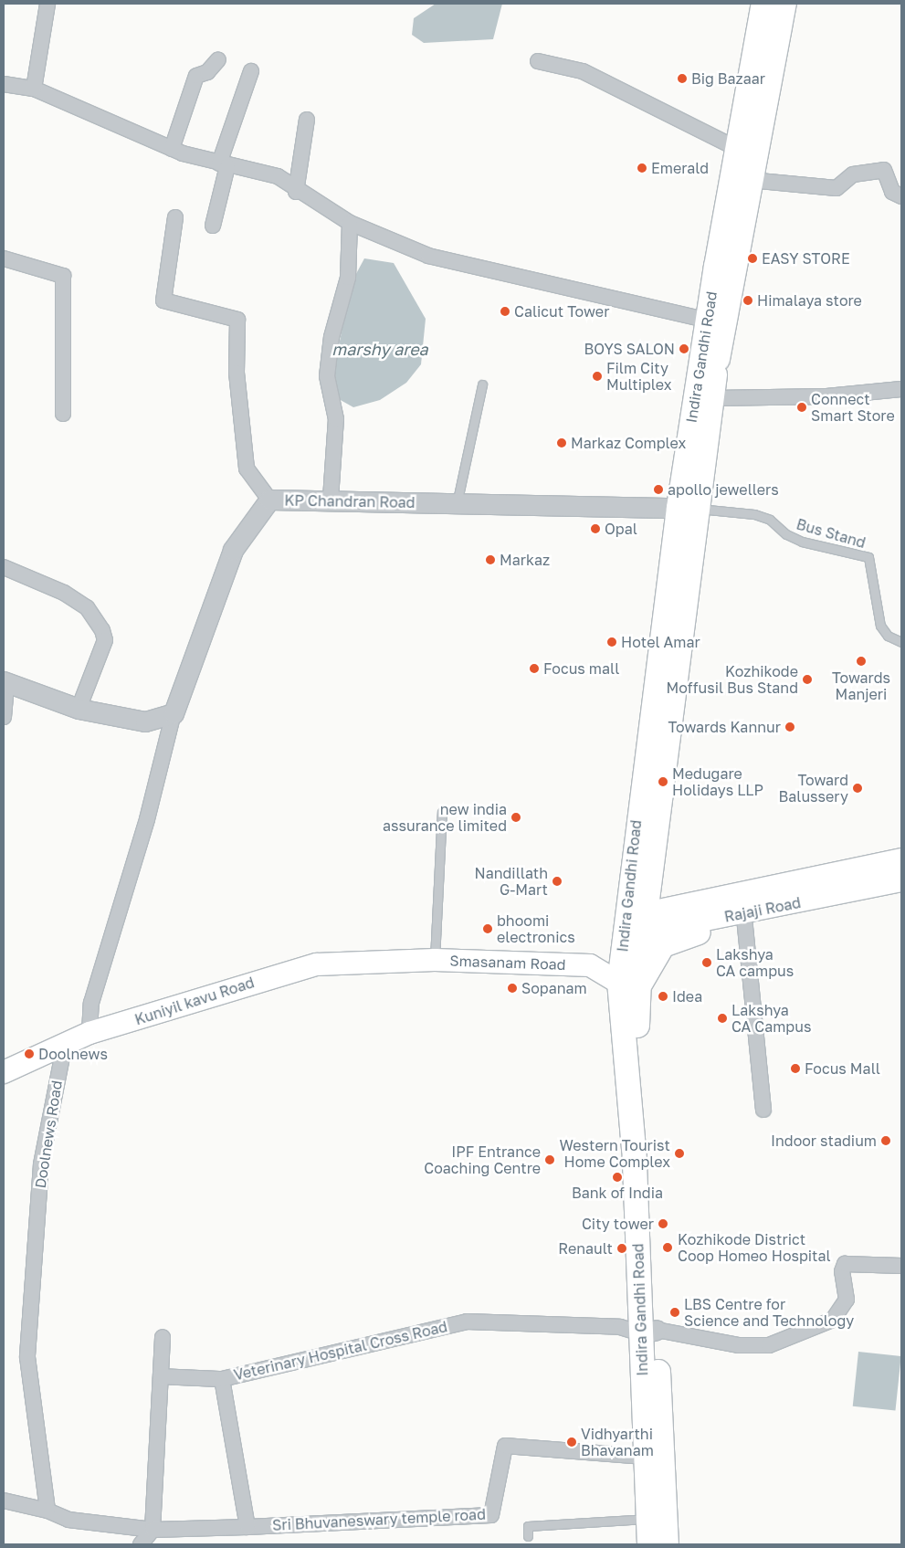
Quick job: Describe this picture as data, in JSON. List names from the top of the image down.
{
  "streets": {
    "main road": [
      "Indira Gandhi Road",
      "Rajaji Road",
      "Smasanam Road",
      "Kuniyil kavu Road"
    ],
    "street": [
      "KP Chandran Road",
      "Doolnews Road",
      "Veterinary Hospital Cross Road",
      "Sri Bhuvaneswary temple road"
    ],
    "lane": ["Bus Stand"]
  },
  "crossings": [
    ["Indira Gandhi Road", "KP Chandran Road"],
    ["Indira Gandhi Road", "Bus Stand"],
    ["Indira Gandhi Road", "Rajaji Road"],
    ["Indira Gandhi Road", "Smasanam Road"],
    ["Indira Gandhi Road", "Veterinary Hospital Cross Road"],
    ["Indira Gandhi Road", "Sri Bhuvaneswary temple road"],
    ["KP Chandran Road", "Bus Stand"],
    ["Smasanam Road", "Kuniyil kavu Road"],
    ["Kuniyil kavu Road", "Doolnews Road"],
    ["Veterinary Hospital Cross Road", "Sri Bhuvaneswary temple road"]
  ],
  "water": ["marshy area"],
  "places": [
    "Big Bazaar",
    "Emerald",
    "EASY STORE",
    "Himalaya store",
    "Calicut Tower",
    "BOYS SALON",
    "Film City Multiplex",
    "Connect Smart Store",
    "Markaz Complex",
    "apollo jewellers",
    "Opal",
    "Markaz",
    "Hotel Amar",
    "Towards Manjeri",
    "Focus mall",
    "Kozhikode Moffusil Bus Stand",
    "Towards Kannur",
    "Medugare Holidays LLP",
    "Toward Balussery",
    "new india assurance limited",
    "Nandillath G-Mart",
    "bhoomi electronics",
    "Lakshya CA campus",
    "Sopanam",
    "Idea",
    "Lakshya CA Campus",
    "Doolnews",
    "Focus Mall",
    "Indoor stadium",
    "Western Tourist Home Complex",
    "IPF Entrance Coaching Centre",
    "Bank of India",
    "City tower",
    "Kozhikode District Coop Homeo Hospital",
    "Renault",
    "LBS Centre for Science and Technology",
    "Vidhyarthi Bhavanam"
  ]
}
